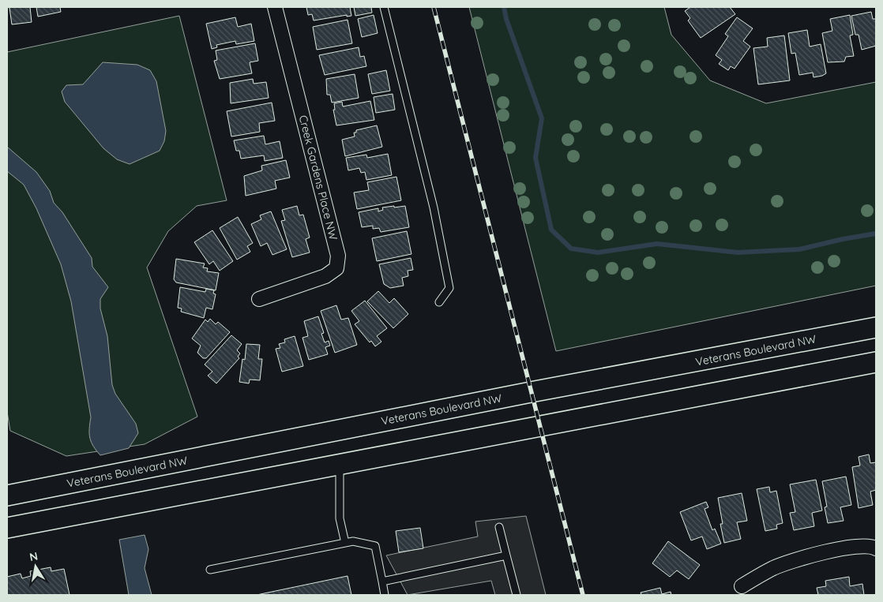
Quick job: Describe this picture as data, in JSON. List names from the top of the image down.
{
  "streets": {
    "main road": ["Veterans Boulevard NW"],
    "street": ["Creek Gardens Place NW"]
  },
  "north": "top"
}
